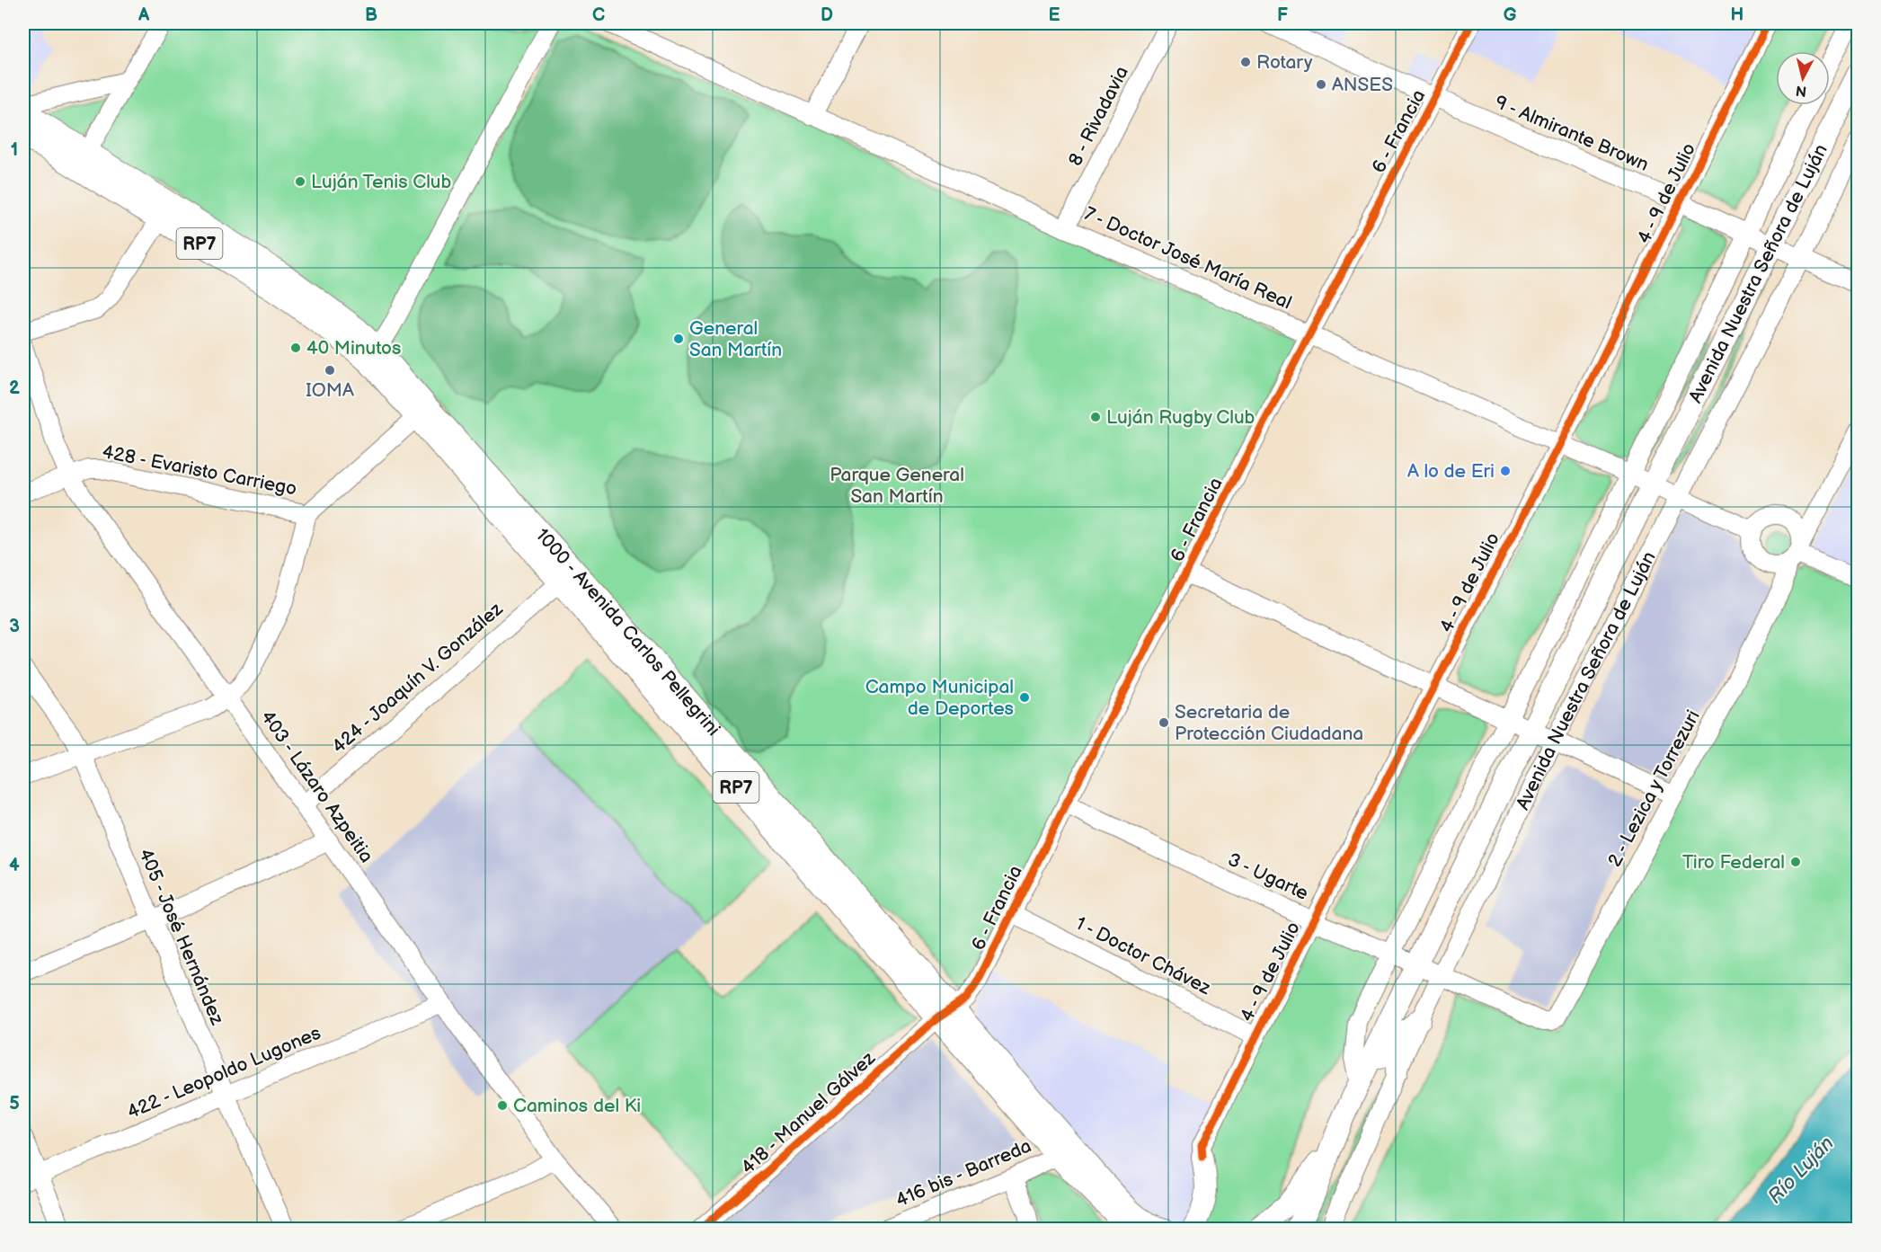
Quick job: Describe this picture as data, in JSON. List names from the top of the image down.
{
  "streets": {
    "main road": ["RP7", "Avenida Nuestra Señora de Luján", "1000 - Avenida Carlos Pellegrini"],
    "street": [
      "8 - Rivadavia",
      "6 - Francia",
      "9 - Almirante Brown",
      "4 - 9 de Julio",
      "7 - Doctor José María Real",
      "428 - Evaristo Carriego",
      "424 - Joaquín V. González",
      "403 - Lázaro Azpeitia",
      "2 - Lezica y Torrezuri",
      "3 - Ugarte",
      "405 - José Hernández",
      "1 - Doctor Chávez",
      "422 - Leopoldo Lugones",
      "418 - Manuel Gálvez",
      "416 bis - Barreda"
    ]
  },
  "crossings": [
    ["8 - Rivadavia", "7 - Doctor José María Real"],
    ["6 - Francia", "9 - Almirante Brown"],
    ["6 - Francia", "7 - Doctor José María Real"],
    ["6 - Francia", "1000 - Avenida Carlos Pellegrini"],
    ["6 - Francia", "3 - Ugarte"],
    ["6 - Francia", "1 - Doctor Chávez"],
    ["6 - Francia", "418 - Manuel Gálvez"],
    ["9 - Almirante Brown", "4 - 9 de Julio"],
    ["9 - Almirante Brown", "Avenida Nuestra Señora de Luján"],
    ["4 - 9 de Julio", "7 - Doctor José María Real"],
    ["4 - 9 de Julio", "3 - Ugarte"],
    ["4 - 9 de Julio", "1 - Doctor Chávez"],
    ["7 - Doctor José María Real", "Avenida Nuestra Señora de Luján"],
    ["7 - Doctor José María Real", "2 - Lezica y Torrezuri"],
    ["Avenida Nuestra Señora de Luján", "3 - Ugarte"],
    ["428 - Evaristo Carriego", "403 - Lázaro Azpeitia"],
    ["1000 - Avenida Carlos Pellegrini", "424 - Joaquín V. González"],
    ["1000 - Avenida Carlos Pellegrini", "418 - Manuel Gálvez"],
    ["1000 - Avenida Carlos Pellegrini", "416 bis - Barreda"],
    ["424 - Joaquín V. González", "403 - Lázaro Azpeitia"],
    ["403 - Lázaro Azpeitia", "422 - Leopoldo Lugones"],
    ["2 - Lezica y Torrezuri", "3 - Ugarte"],
    ["405 - José Hernández", "422 - Leopoldo Lugones"]
  ],
  "water": ["Río Luján"],
  "parks": ["Parque General San Martín"],
  "places": [
    "Rotary",
    "ANSES",
    "Luján Tenis Club",
    "General San Martín",
    "40 Minutos",
    "IOMA",
    "Luján Rugby Club",
    "A lo de Eri",
    "Campo Municipal de Deportes",
    "Secretaria de Protección Ciudadana",
    "Tiro Federal",
    "Caminos del Ki"
  ],
  "north": "bottom",
  "grid": {
    "columns": [
      "A",
      "B",
      "C",
      "D",
      "E",
      "F",
      "G",
      "H"
    ],
    "rows": [
      "1",
      "2",
      "3",
      "4",
      "5"
    ]
  }
}
